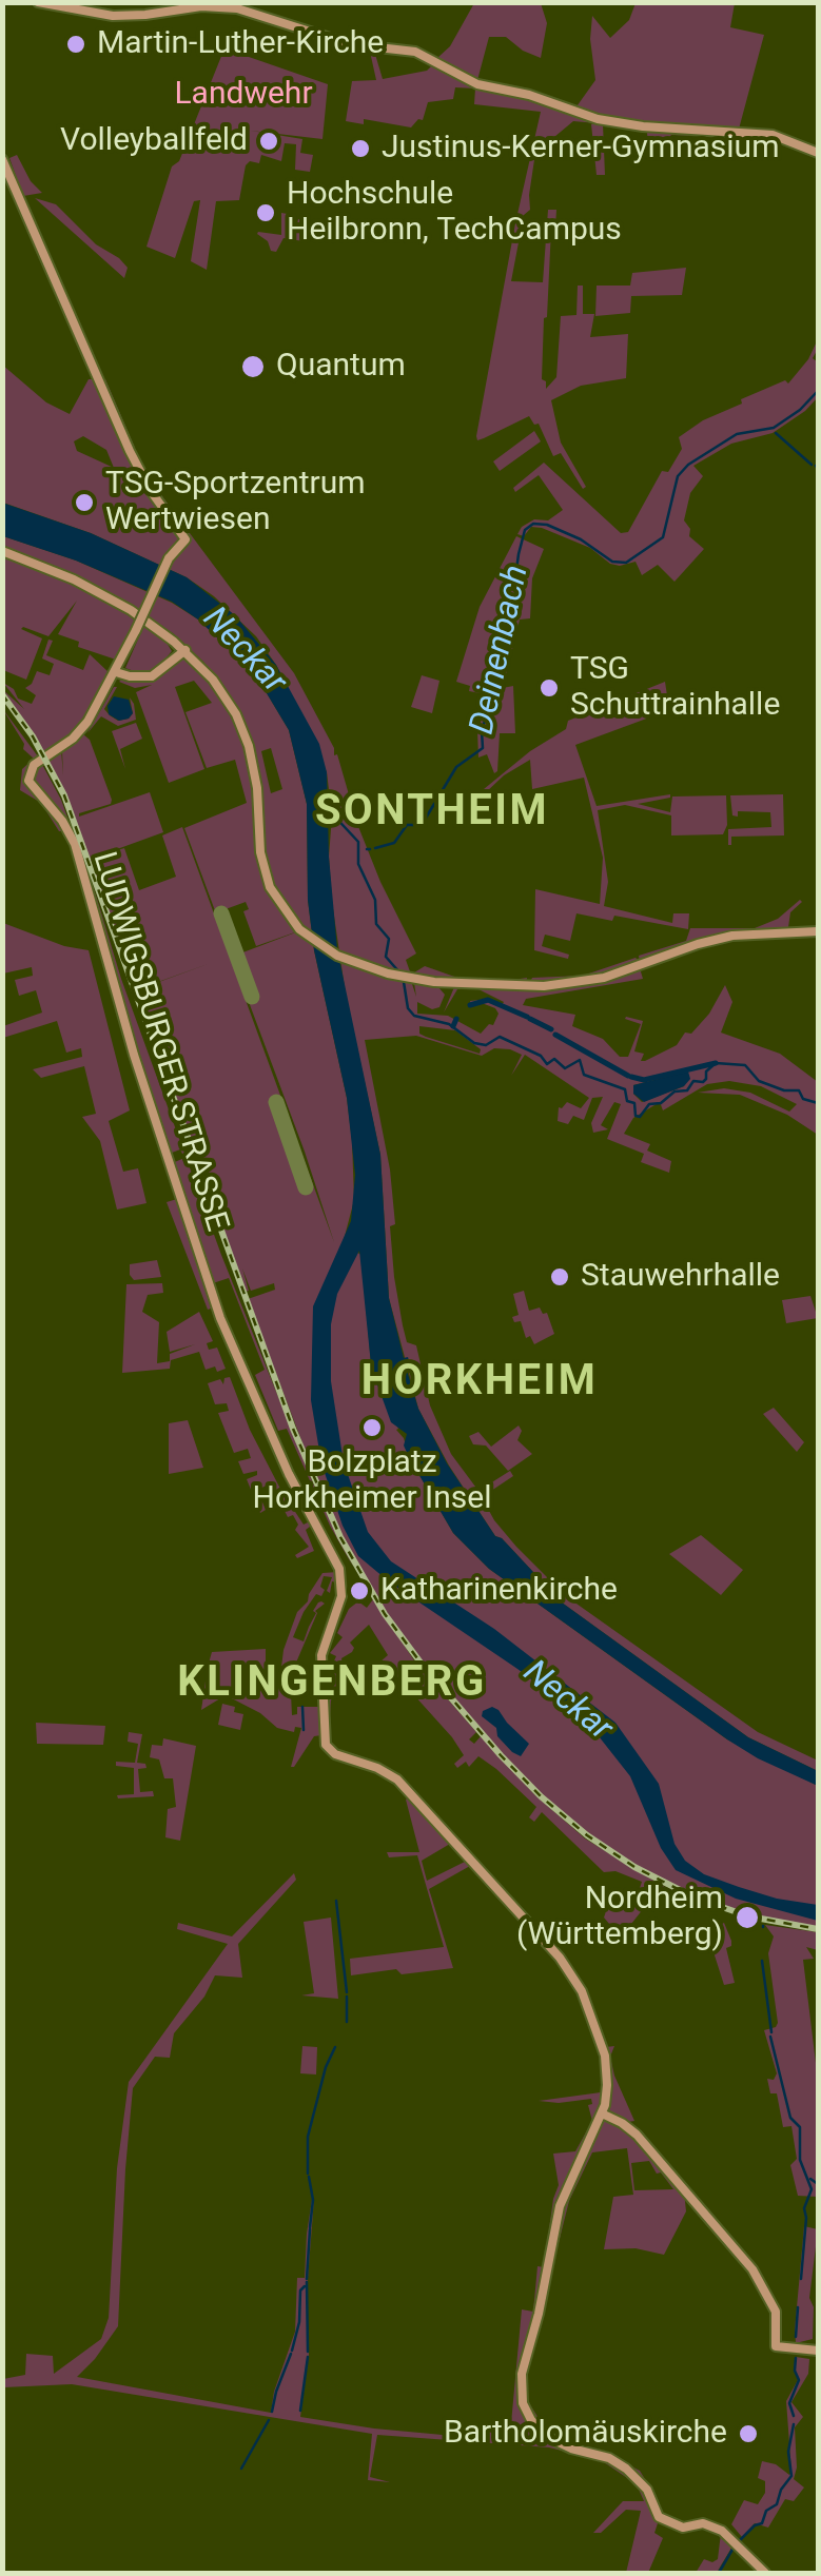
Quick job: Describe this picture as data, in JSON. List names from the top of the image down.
{
  "streets": {
    "main road": ["LUDWIGSBURGER STRASSE"]
  },
  "districts": ["SONTHEIM", "HORKHEIM", "KLINGENBERG"],
  "water": ["Deinenbach", "Neckar"],
  "parks": ["Landwehr"],
  "places": [
    "Martin-Luther-Kirche",
    "Volleyballfeld",
    "Justinus-Kerner-Gymnasium",
    "Hochschule Heilbronn, TechCampus",
    "Quantum",
    "TSG-Sportzentrum Wertwiesen",
    "TSG Schuttrainhalle",
    "Stauwehrhalle",
    "Bolzplatz Horkheimer Insel",
    "Katharinenkirche",
    "Nordheim (Württemberg)",
    "Bartholomäuskirche"
  ]
}
